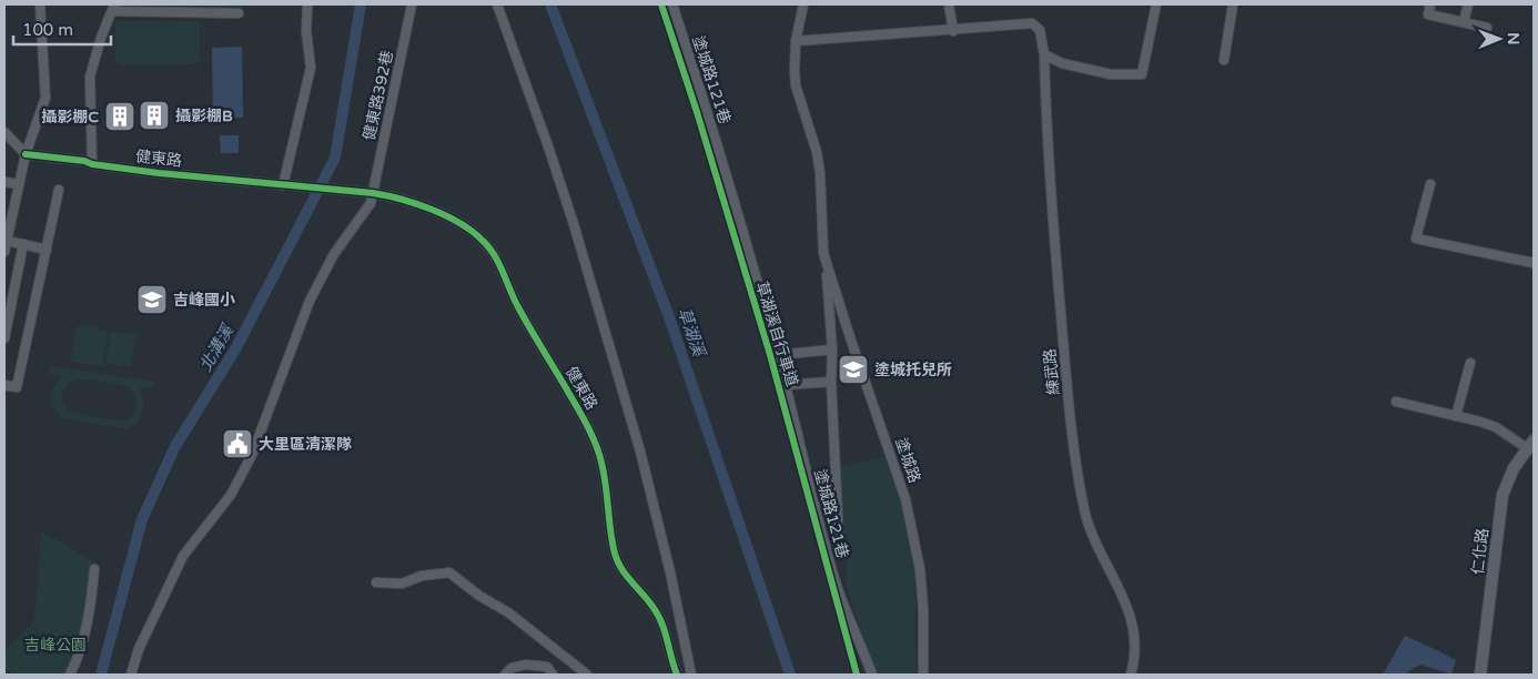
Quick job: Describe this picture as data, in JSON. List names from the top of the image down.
{
  "streets": {
    "main road": ["仁化路"],
    "street": [
      "塗城路121巷",
      "健東路392巷",
      "健東路",
      "練武路",
      "塗城路"
    ],
    "cycle path": ["草湖溪自行車道"]
  },
  "crossings": [
    ["健東路392巷", "健東路"],
    ["練武路", "塗城路"]
  ],
  "water": ["草湖溪", "北溝溪"],
  "parks": ["吉峰公園"],
  "places": {
    "building": ["攝影棚B", "攝影棚C"],
    "school or university": ["吉峰國小", "塗城托兒所"],
    "public building": ["大里區清潔隊"]
  },
  "scale_bar": "100 m",
  "north": "right"
}
